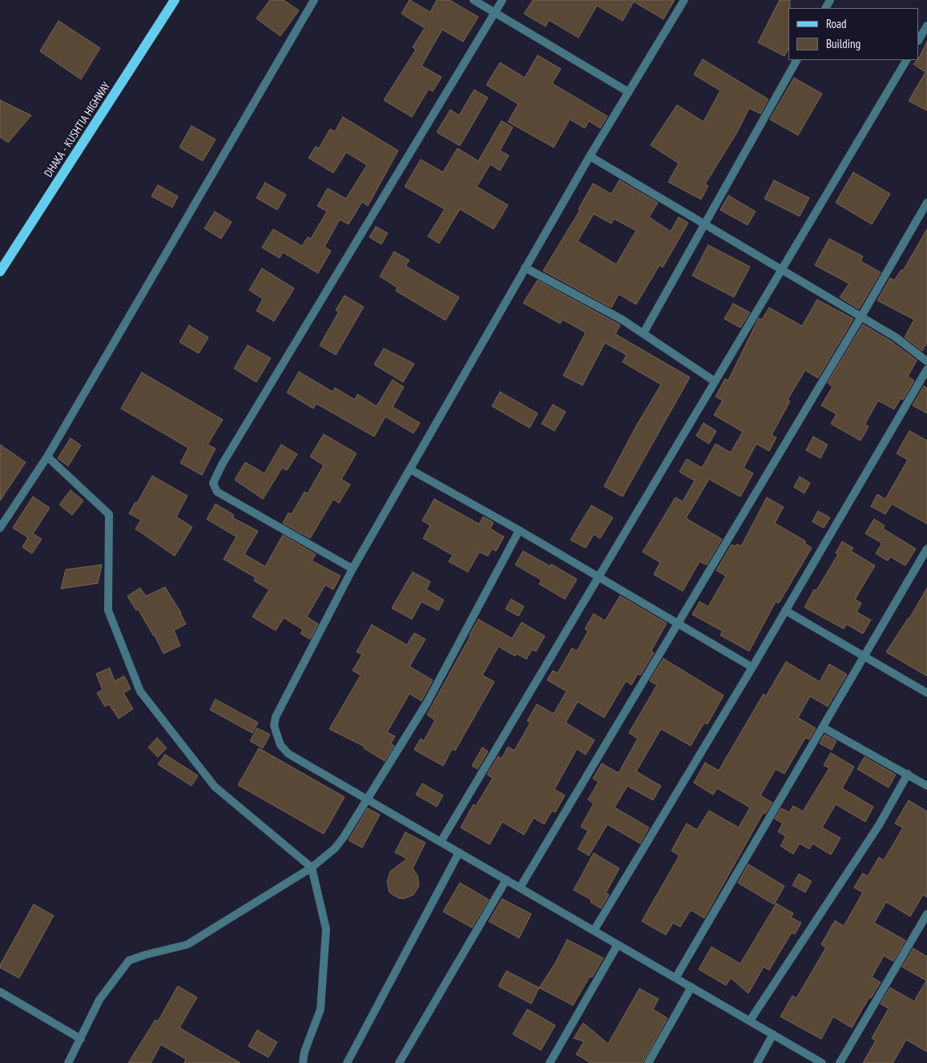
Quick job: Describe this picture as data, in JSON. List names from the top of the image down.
{
  "streets": {
    "main road": ["DHAKA - KUSHTIA HIGHWAY"]
  },
  "legend": ["Road", "Building"]
}
